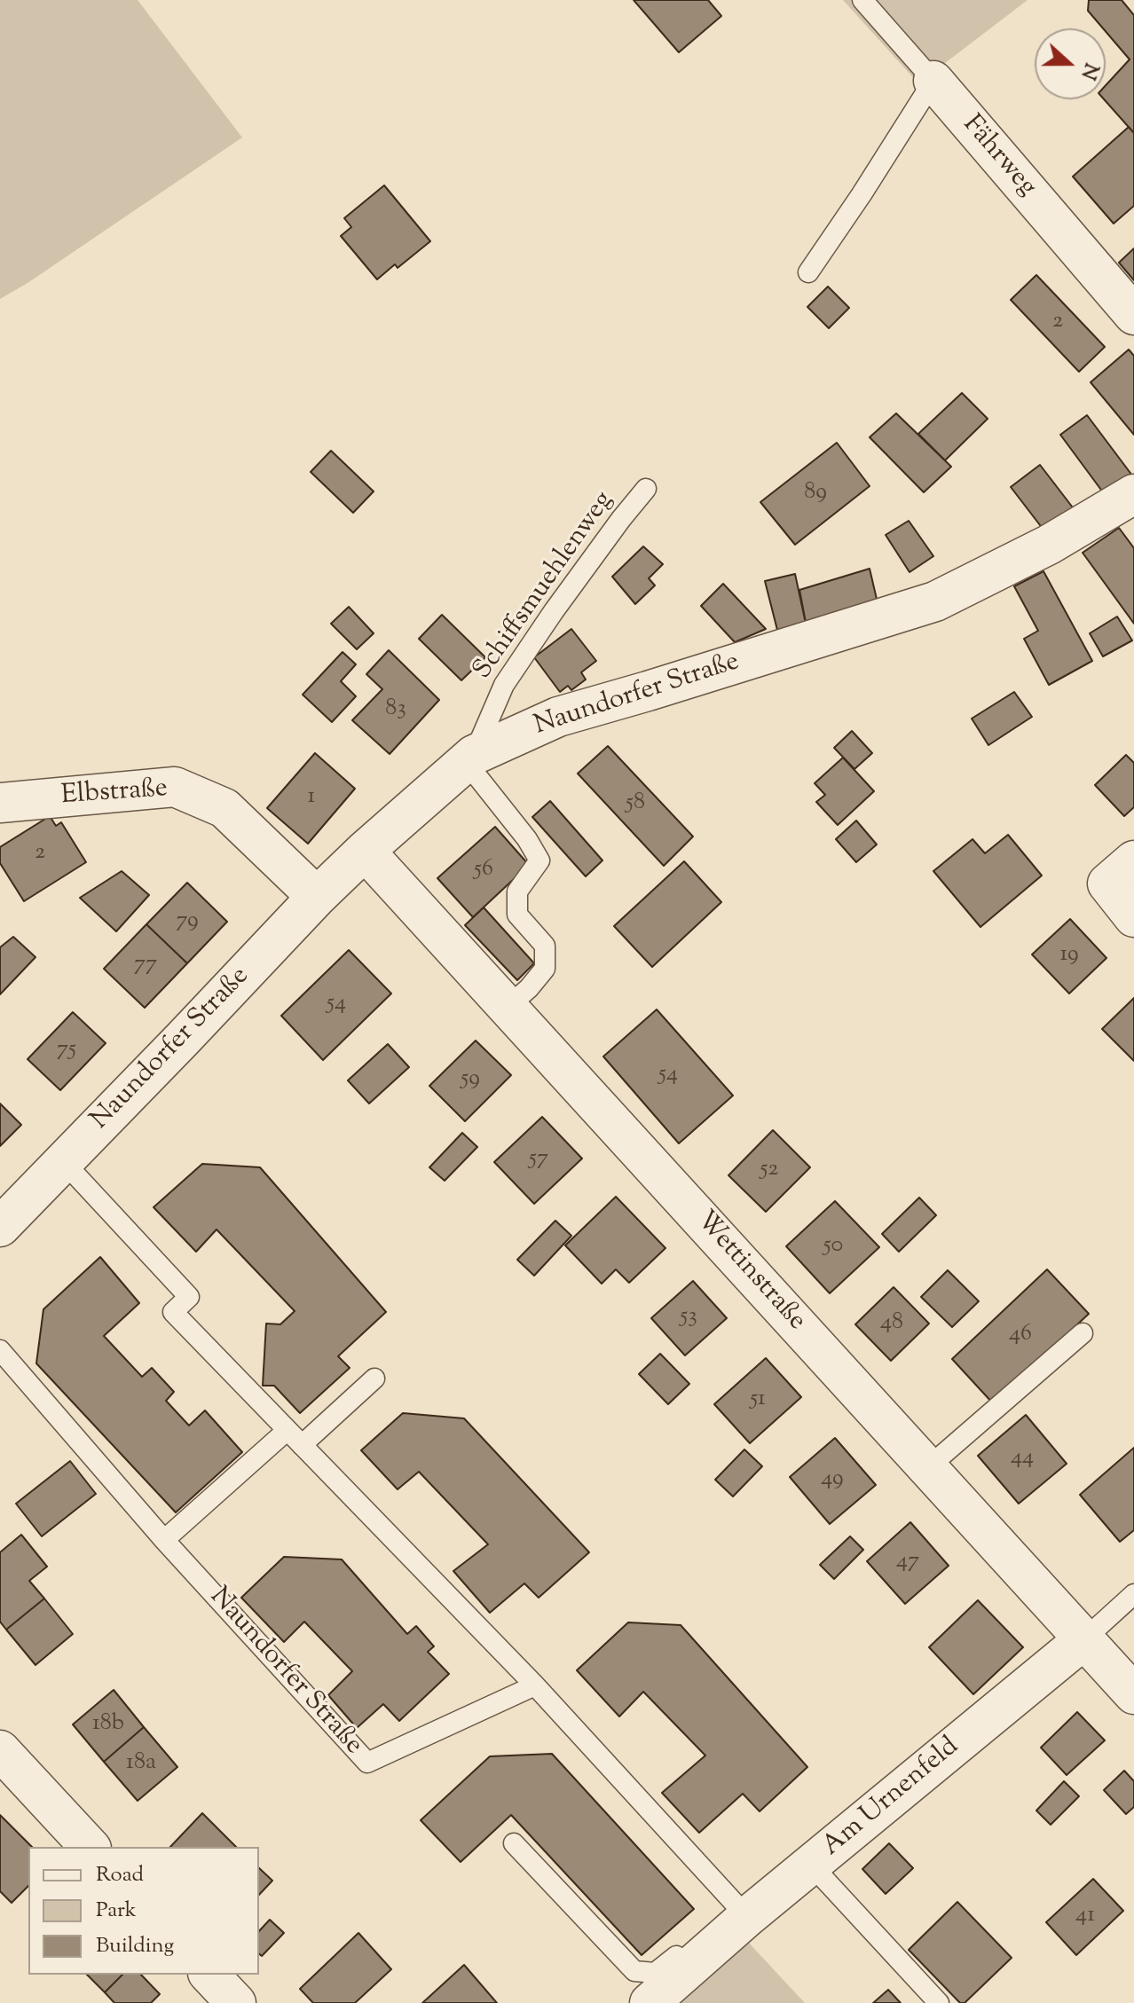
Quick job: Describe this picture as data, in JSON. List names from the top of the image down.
{
  "streets": {
    "street": [
      "Fährweg",
      "Naundorfer Straße",
      "Elbstraße",
      "Wettinstraße",
      "Am Urnenfeld"
    ],
    "lane": ["Schiffsmuehlenweg"]
  },
  "crossings": [
    ["Schiffsmuehlenweg", "Naundorfer Straße"],
    ["Naundorfer Straße", "Elbstraße"],
    ["Naundorfer Straße", "Wettinstraße"],
    ["Wettinstraße", "Am Urnenfeld"]
  ],
  "house_numbers": [
    "2",
    "89",
    "83",
    "1",
    "58",
    "2",
    "56",
    "79",
    "19",
    "77",
    "54",
    "75",
    "54",
    "59",
    "57",
    "52",
    "50",
    "53",
    "48",
    "46",
    "51",
    "44",
    "49",
    "47",
    "18b",
    "18a",
    "41"
  ],
  "legend": ["Road", "Park", "Building"],
  "north": "right"
}
